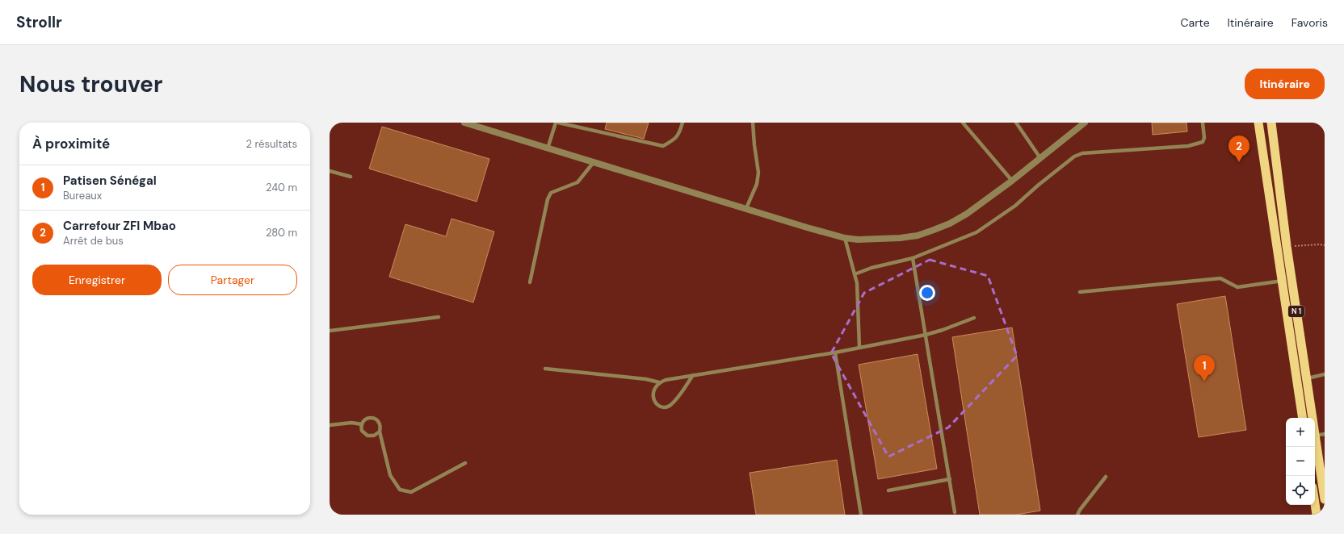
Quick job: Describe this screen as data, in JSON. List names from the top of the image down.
{
  "streets": {
    "highway": ["N 1"]
  },
  "page": {
    "header": "Strollr",
    "nav": ["Carte", "Itinéraire", "Favoris"],
    "buttons": [
      "Itinéraire",
      ["Enregistrer", "Partager"]
    ],
    "title": "Nous trouver",
    "heading": ["À proximité", "2 résultats"],
    "pins": ["2", "1"],
    "list": [
      {
        "mark": "1",
        "name": "Patisen Sénégal",
        "note": "Bureaux",
        "value": "240 m"
      },
      {
        "mark": "2",
        "name": "Carrefour ZFI Mbao",
        "note": "Arrêt de bus",
        "value": "280 m"
      }
    ],
    "map_buttons": ["+", "−"]
  }
}
